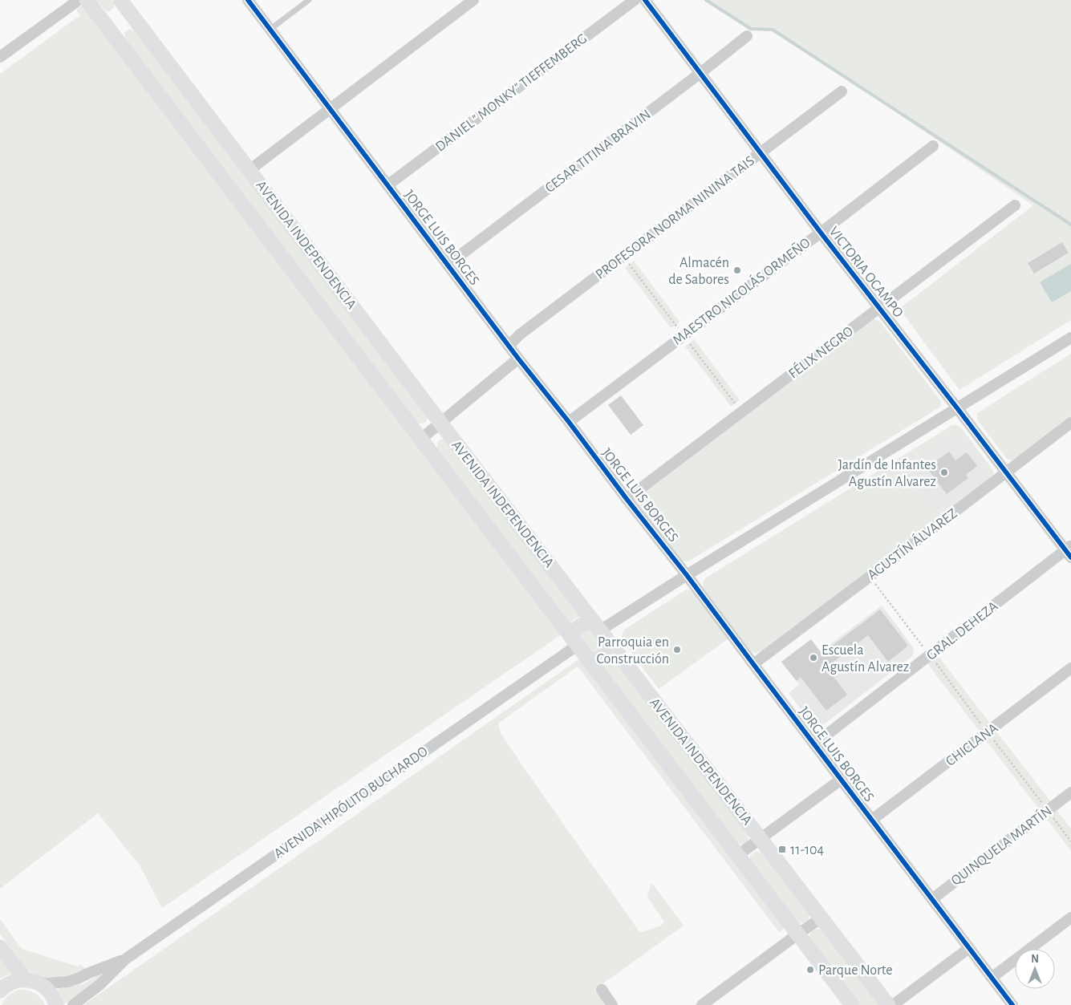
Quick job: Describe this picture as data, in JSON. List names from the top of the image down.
{
  "streets": {
    "main road": ["AVENIDA INDEPENDENCIA"],
    "street": [
      "DANIEL \" MONKY\" TIEFFEMBERG",
      "CESAR TITINA BRAVIN",
      "PROFESORA NORMA NININA TAIS",
      "JORGE LUIS BORGES",
      "VICTORIA OCAMPO",
      "MAESTRO NICOLÁS ORMEÑO",
      "FÉLIX NEGRO",
      "AGUSTÍN ÁLVAREZ",
      "GRAL. DEHEZA",
      "CHICLANA",
      "AVENIDA HIPÓLITO BUCHARDO",
      "QUINQUELA MARTÍN"
    ]
  },
  "crossings": [
    ["DANIEL \" MONKY\" TIEFFEMBERG", "JORGE LUIS BORGES"],
    ["CESAR TITINA BRAVIN", "JORGE LUIS BORGES"],
    ["CESAR TITINA BRAVIN", "VICTORIA OCAMPO"],
    ["PROFESORA NORMA NININA TAIS", "JORGE LUIS BORGES"],
    ["PROFESORA NORMA NININA TAIS", "VICTORIA OCAMPO"],
    ["JORGE LUIS BORGES", "MAESTRO NICOLÁS ORMEÑO"],
    ["JORGE LUIS BORGES", "FÉLIX NEGRO"],
    ["JORGE LUIS BORGES", "AGUSTÍN ÁLVAREZ"],
    ["JORGE LUIS BORGES", "GRAL. DEHEZA"],
    ["JORGE LUIS BORGES", "CHICLANA"],
    ["JORGE LUIS BORGES", "QUINQUELA MARTÍN"],
    ["AVENIDA INDEPENDENCIA", "AVENIDA HIPÓLITO BUCHARDO"],
    ["VICTORIA OCAMPO", "MAESTRO NICOLÁS ORMEÑO"],
    ["VICTORIA OCAMPO", "FÉLIX NEGRO"],
    ["VICTORIA OCAMPO", "AGUSTÍN ÁLVAREZ"],
    ["VICTORIA OCAMPO", "GRAL. DEHEZA"]
  ],
  "places": {
    "other": [
      "Almacén de Sabores",
      "Jardín de Infantes Agustín Alvarez",
      "Parroquia en Construcción",
      "Escuela Agustín Alvarez",
      "Parque Norte"
    ],
    "transit": ["11-104"]
  },
  "north": "top"
}
